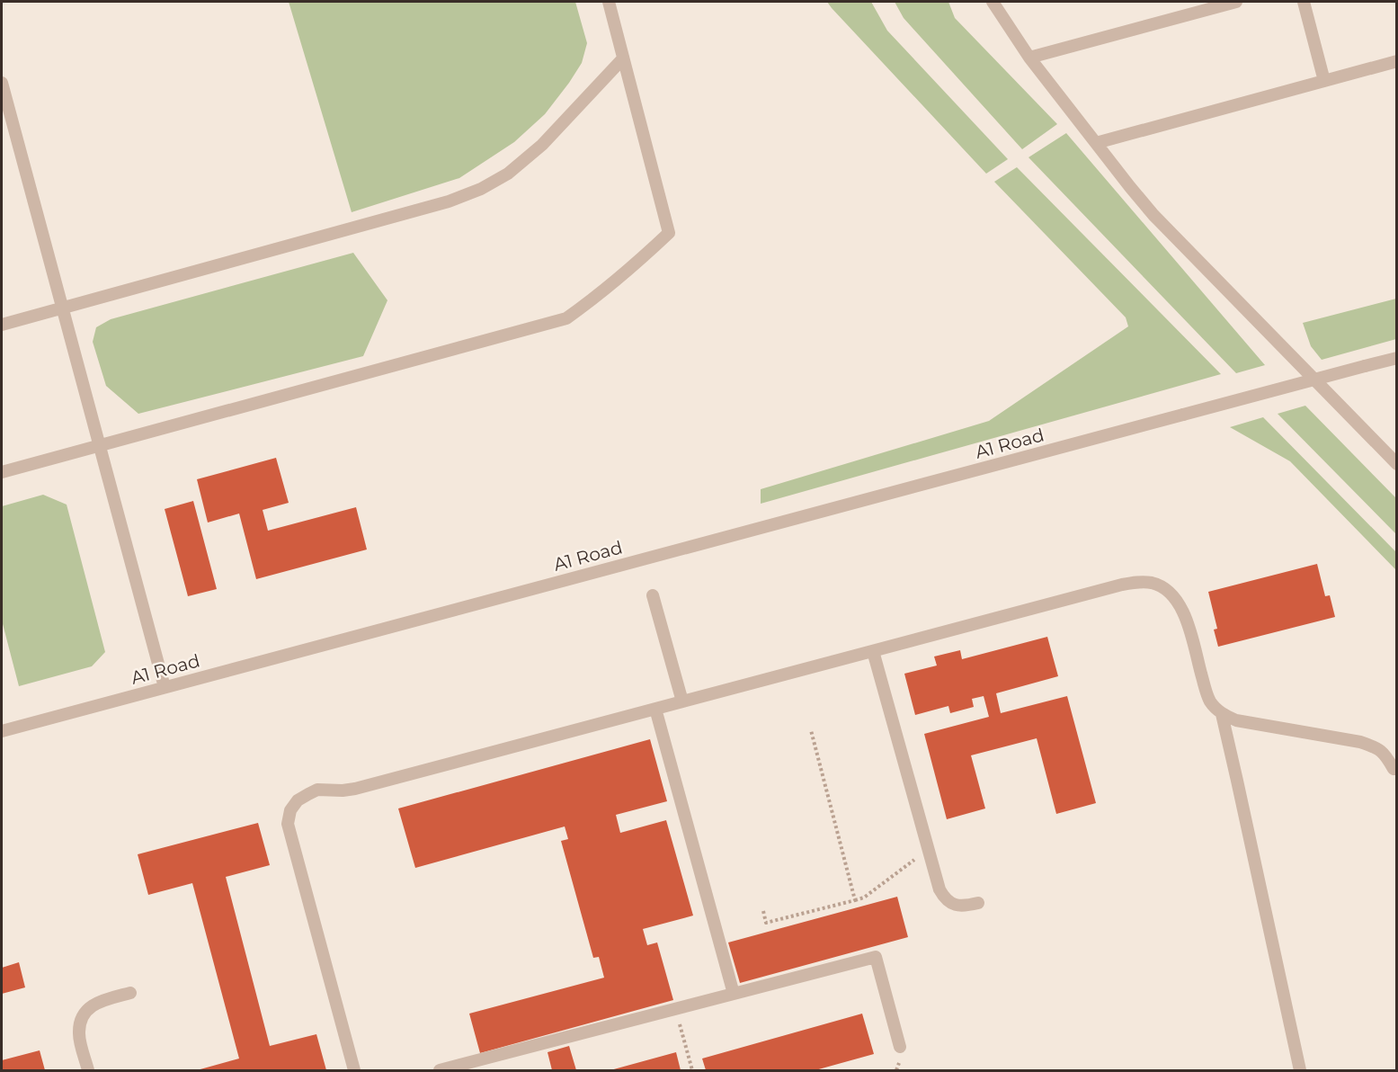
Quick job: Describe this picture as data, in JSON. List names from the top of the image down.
{
  "streets": {
    "lane": ["A1 Road"]
  }
}
